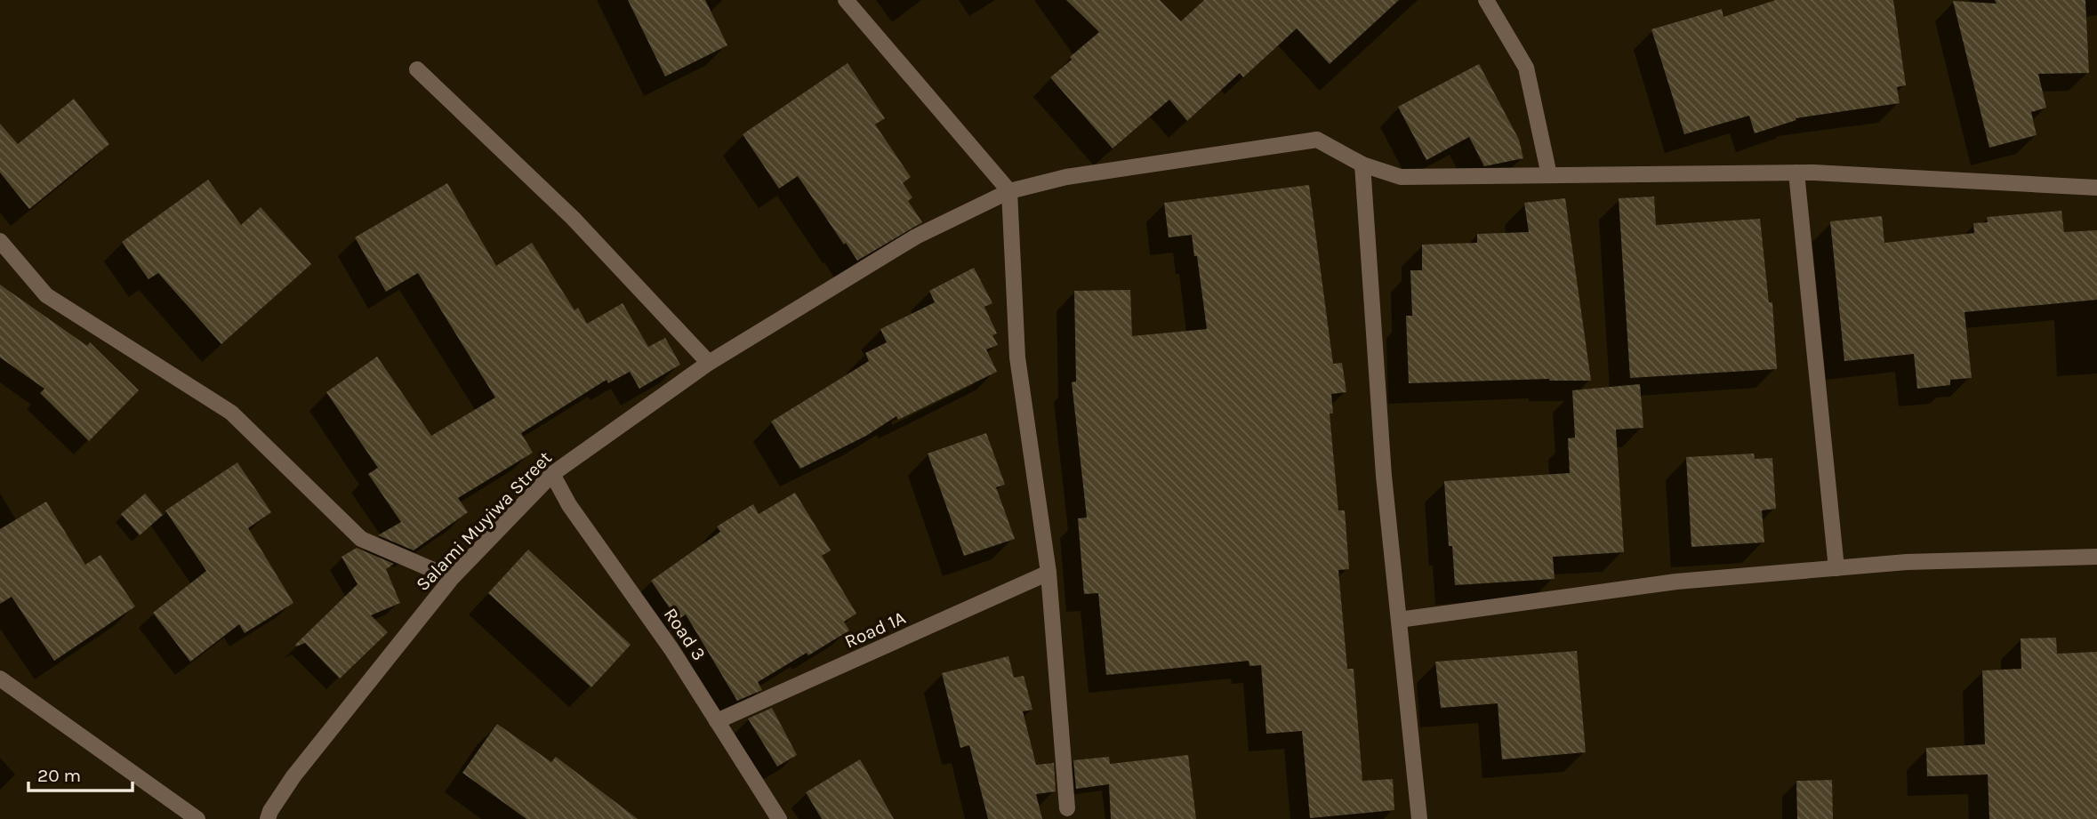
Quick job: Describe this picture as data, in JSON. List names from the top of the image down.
{
  "streets": {
    "street": ["Salami Muyiwa Street", "Road 1A", "Road 3"]
  },
  "crossings": [
    ["Salami Muyiwa Street", "Road 3"],
    ["Road 1A", "Road 3"]
  ],
  "scale_bar": "20 m"
}
